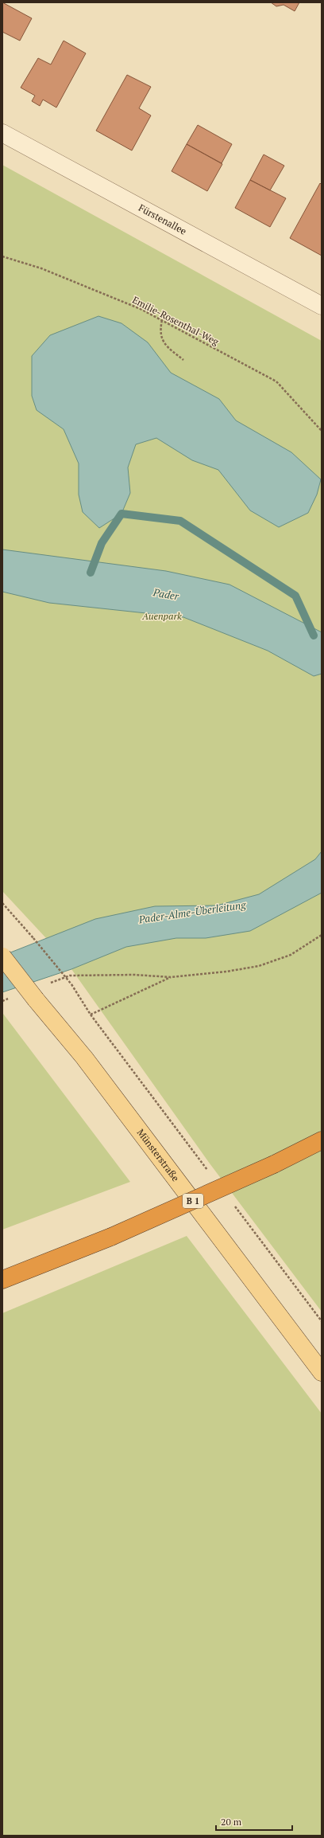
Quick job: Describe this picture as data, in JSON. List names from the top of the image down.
{
  "streets": {
    "highway": ["B 1"],
    "main road": ["Münsterstraße"],
    "street": ["Fürstenallee"],
    "path": ["Emilie-Rosenthal-Weg"]
  },
  "water": ["Pader", "Pader-Alme-Überleitung"],
  "parks": ["Auenpark"],
  "scale_bar": "20 m"
}
